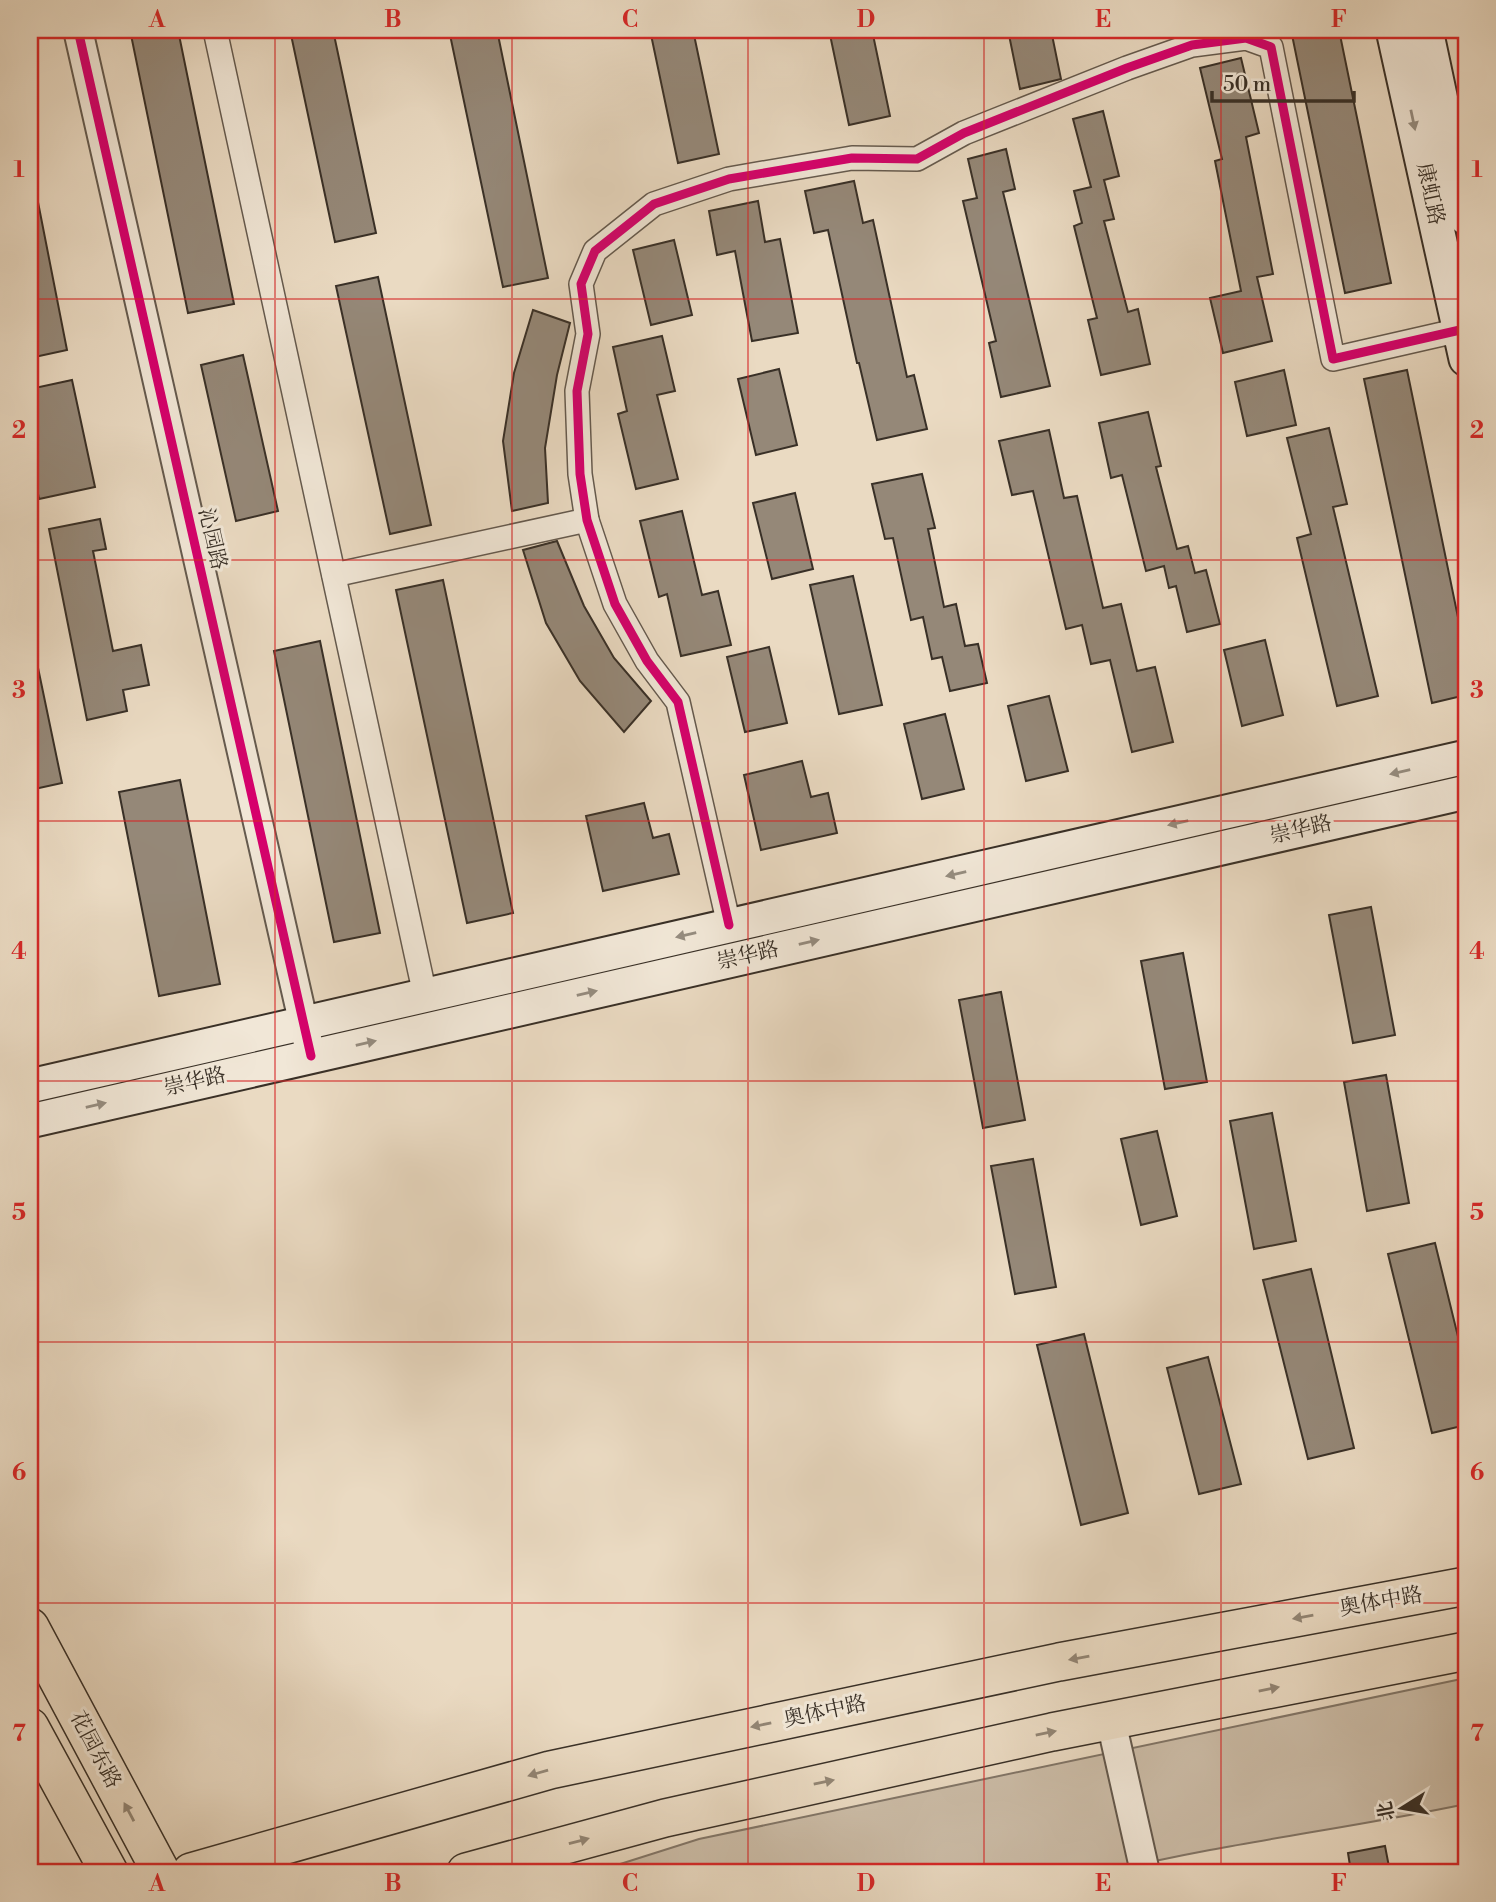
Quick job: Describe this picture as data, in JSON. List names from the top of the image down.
{
  "streets": {
    "main road": [
      "康虹路",
      "崇华路",
      "奥体中路",
      "花园东路"
    ],
    "street": ["沁园路"]
  },
  "crossings": [
    ["沁园路", "崇华路"]
  ],
  "scale_bar": "50 m",
  "north": "left",
  "grid": {
    "columns": [
      "A",
      "B",
      "C",
      "D",
      "E",
      "F"
    ],
    "rows": [
      "1",
      "2",
      "3",
      "4",
      "5",
      "6",
      "7"
    ]
  }
}
